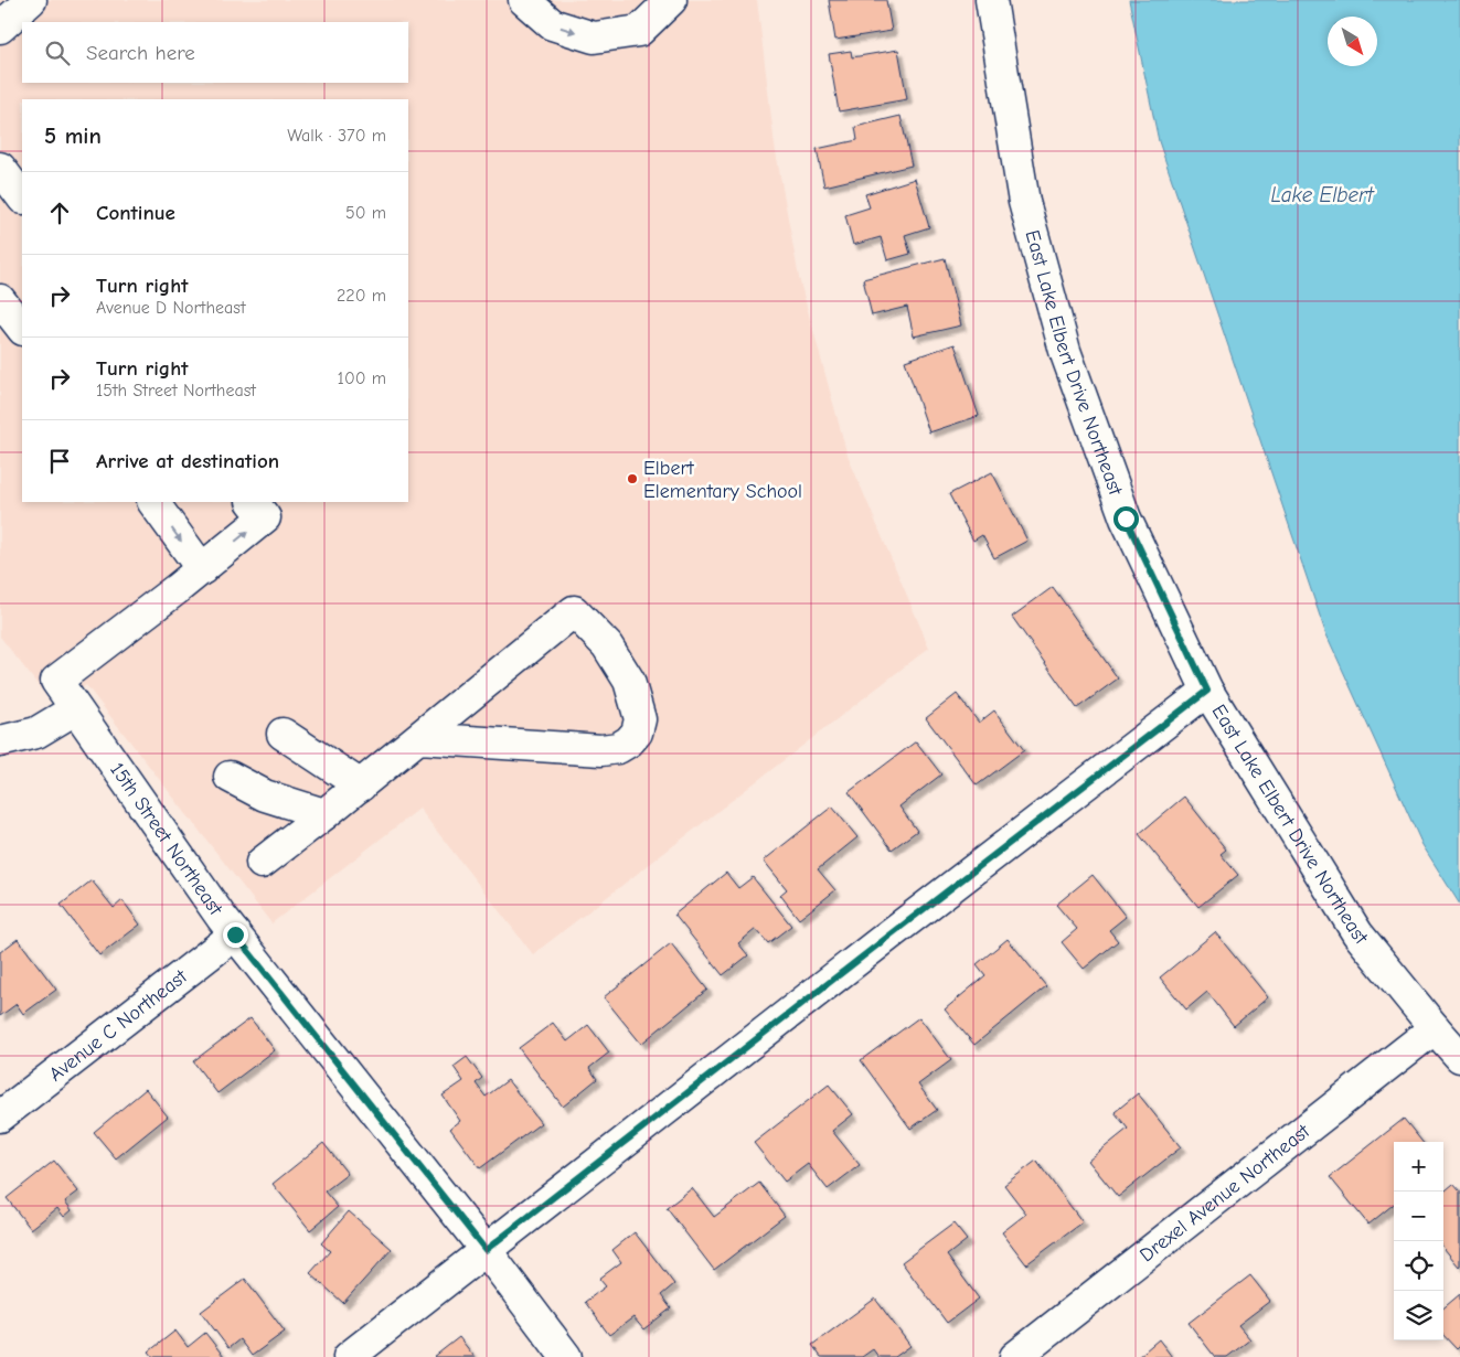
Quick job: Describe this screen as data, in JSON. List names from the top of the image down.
{
  "streets": {
    "street": [
      "East Lake Elbert Drive Northeast",
      "15th Street Northeast",
      "Avenue C Northeast",
      "Drexel Avenue Northeast"
    ]
  },
  "crossings": [
    ["East Lake Elbert Drive Northeast", "Drexel Avenue Northeast"],
    ["15th Street Northeast", "Avenue C Northeast"]
  ],
  "water": ["Lake Elbert"],
  "places": ["Elbert Elementary School"],
  "north": "bottom right",
  "page": {
    "search": "Search here",
    "heading": ["5 min", "Walk · 370 m"],
    "list": [
      ["Continue", "50 m"],
      ["Turn right", "Avenue D Northeast", "220 m"],
      ["Turn right", "15th Street Northeast", "100 m"],
      "Arrive at destination"
    ],
    "map_buttons": ["+", "−"]
  }
}
